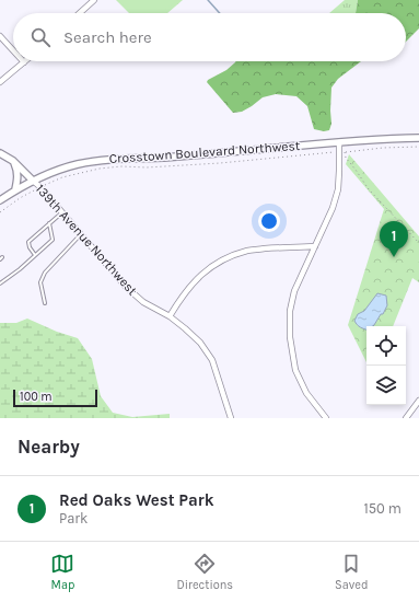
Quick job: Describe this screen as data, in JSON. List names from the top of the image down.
{
  "streets": {
    "street": ["Crosstown Boulevard Northwest", "139th Avenue Northwest"]
  },
  "crossings": [
    ["Crosstown Boulevard Northwest", "139th Avenue Northwest"]
  ],
  "scale_bar": "100 m",
  "page": {
    "search": "Search here",
    "pins": "1",
    "scale": "100 m",
    "heading": "Nearby",
    "list": [
      {
        "mark": "1",
        "name": "Red Oaks West Park",
        "note": "Park",
        "value": "150 m"
      }
    ],
    "nav": ["Map", "Directions", "Saved"]
  }
}
